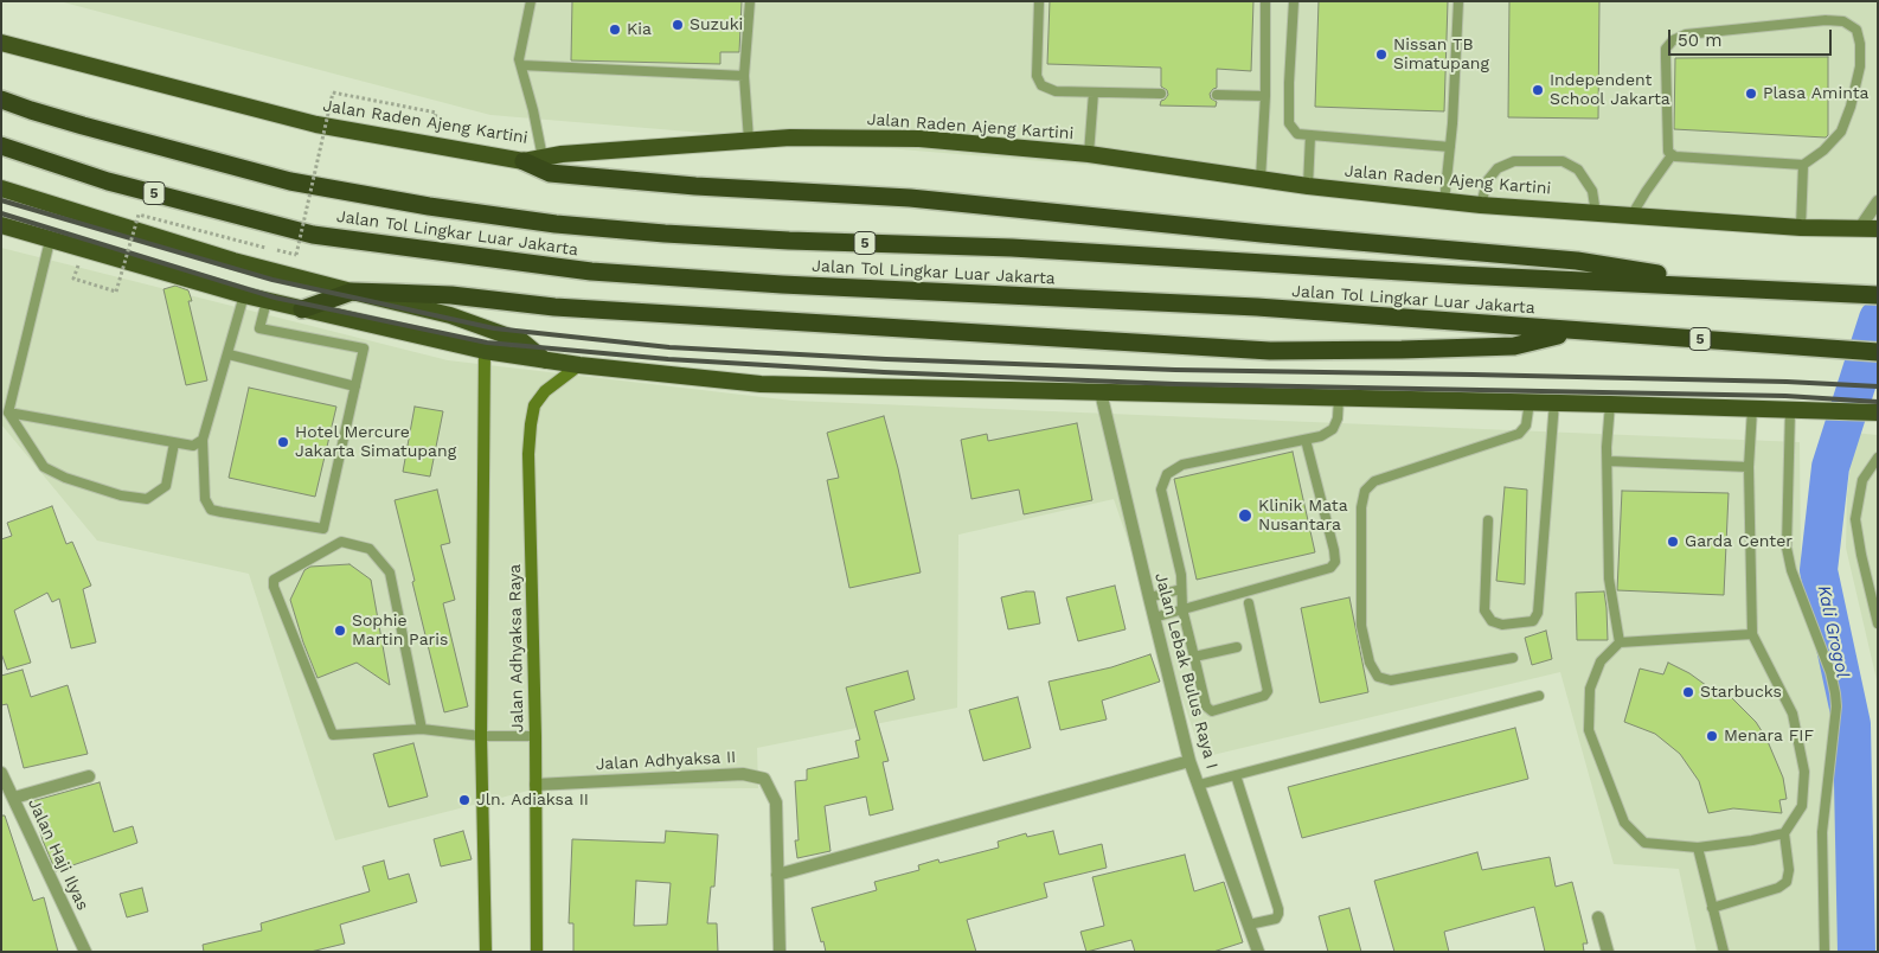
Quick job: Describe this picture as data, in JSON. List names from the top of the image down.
{
  "streets": {
    "highway": ["Jalan Raden Ajeng Kartini", "5", "Jalan Tol Lingkar Luar Jakarta"],
    "main road": ["Jalan Adhyaksa Raya"],
    "street": ["Jalan Lebak Bulus Raya I", "Jalan Adhyaksa II", "Jalan Haji Ilyas"]
  },
  "crossings": [
    ["Jalan Adhyaksa Raya", "Jalan Adhyaksa II"]
  ],
  "water": ["Kali Grogol"],
  "places": [
    "Suzuki",
    "Kia",
    "Nissan TB Simatupang",
    "Independent School Jakarta",
    "Plasa Aminta",
    "Hotel Mercure Jakarta Simatupang",
    "Klinik Mata Nusantara",
    "Garda Center",
    "Sophie Martin Paris",
    "Starbucks",
    "Menara FIF",
    "Jln. Adiaksa II"
  ],
  "scale_bar": "50 m"
}
